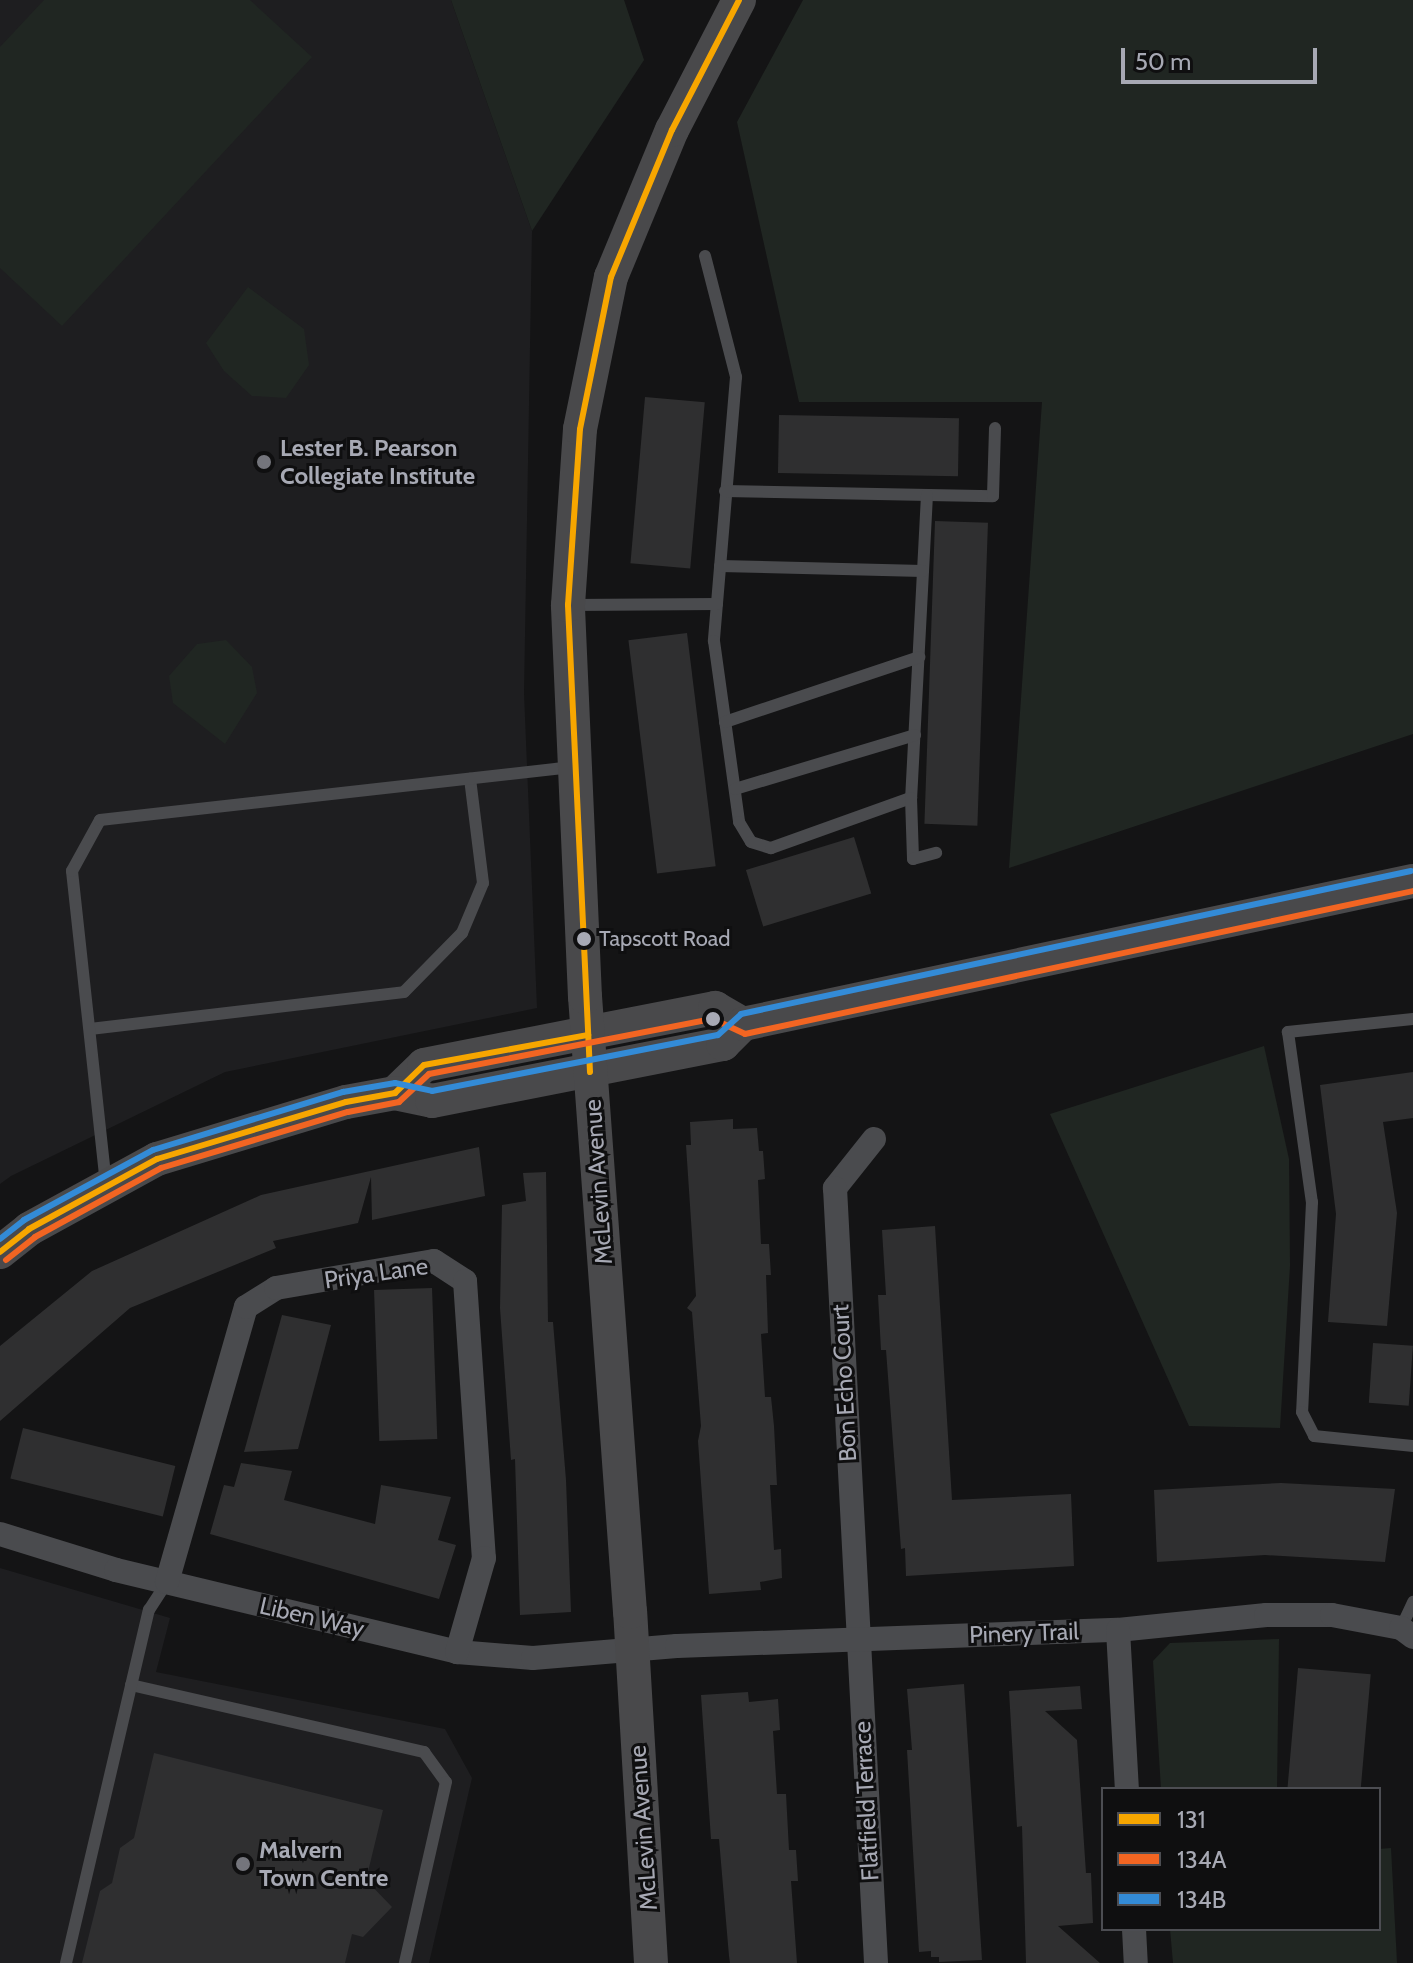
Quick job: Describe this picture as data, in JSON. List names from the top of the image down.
{
  "streets": {
    "street": [
      "McLevin Avenue",
      "Priya Lane",
      "Bon Echo Court",
      "Liben Way",
      "Pinery Trail",
      "Flatfield Terrace"
    ]
  },
  "crossings": [
    ["McLevin Avenue", "Liben Way"],
    ["McLevin Avenue", "Pinery Trail"],
    ["Priya Lane", "Liben Way"],
    ["Bon Echo Court", "Pinery Trail"],
    ["Bon Echo Court", "Flatfield Terrace"],
    ["Liben Way", "Pinery Trail"],
    ["Pinery Trail", "Flatfield Terrace"]
  ],
  "places": ["Lester B. Pearson Collegiate Institute", "Tapscott Road", "Malvern Town Centre"],
  "lines": ["transit line 131", "transit line 134B", "transit line 134A"],
  "legend": ["131", "134A", "134B"],
  "scale_bar": "50 m"
}
